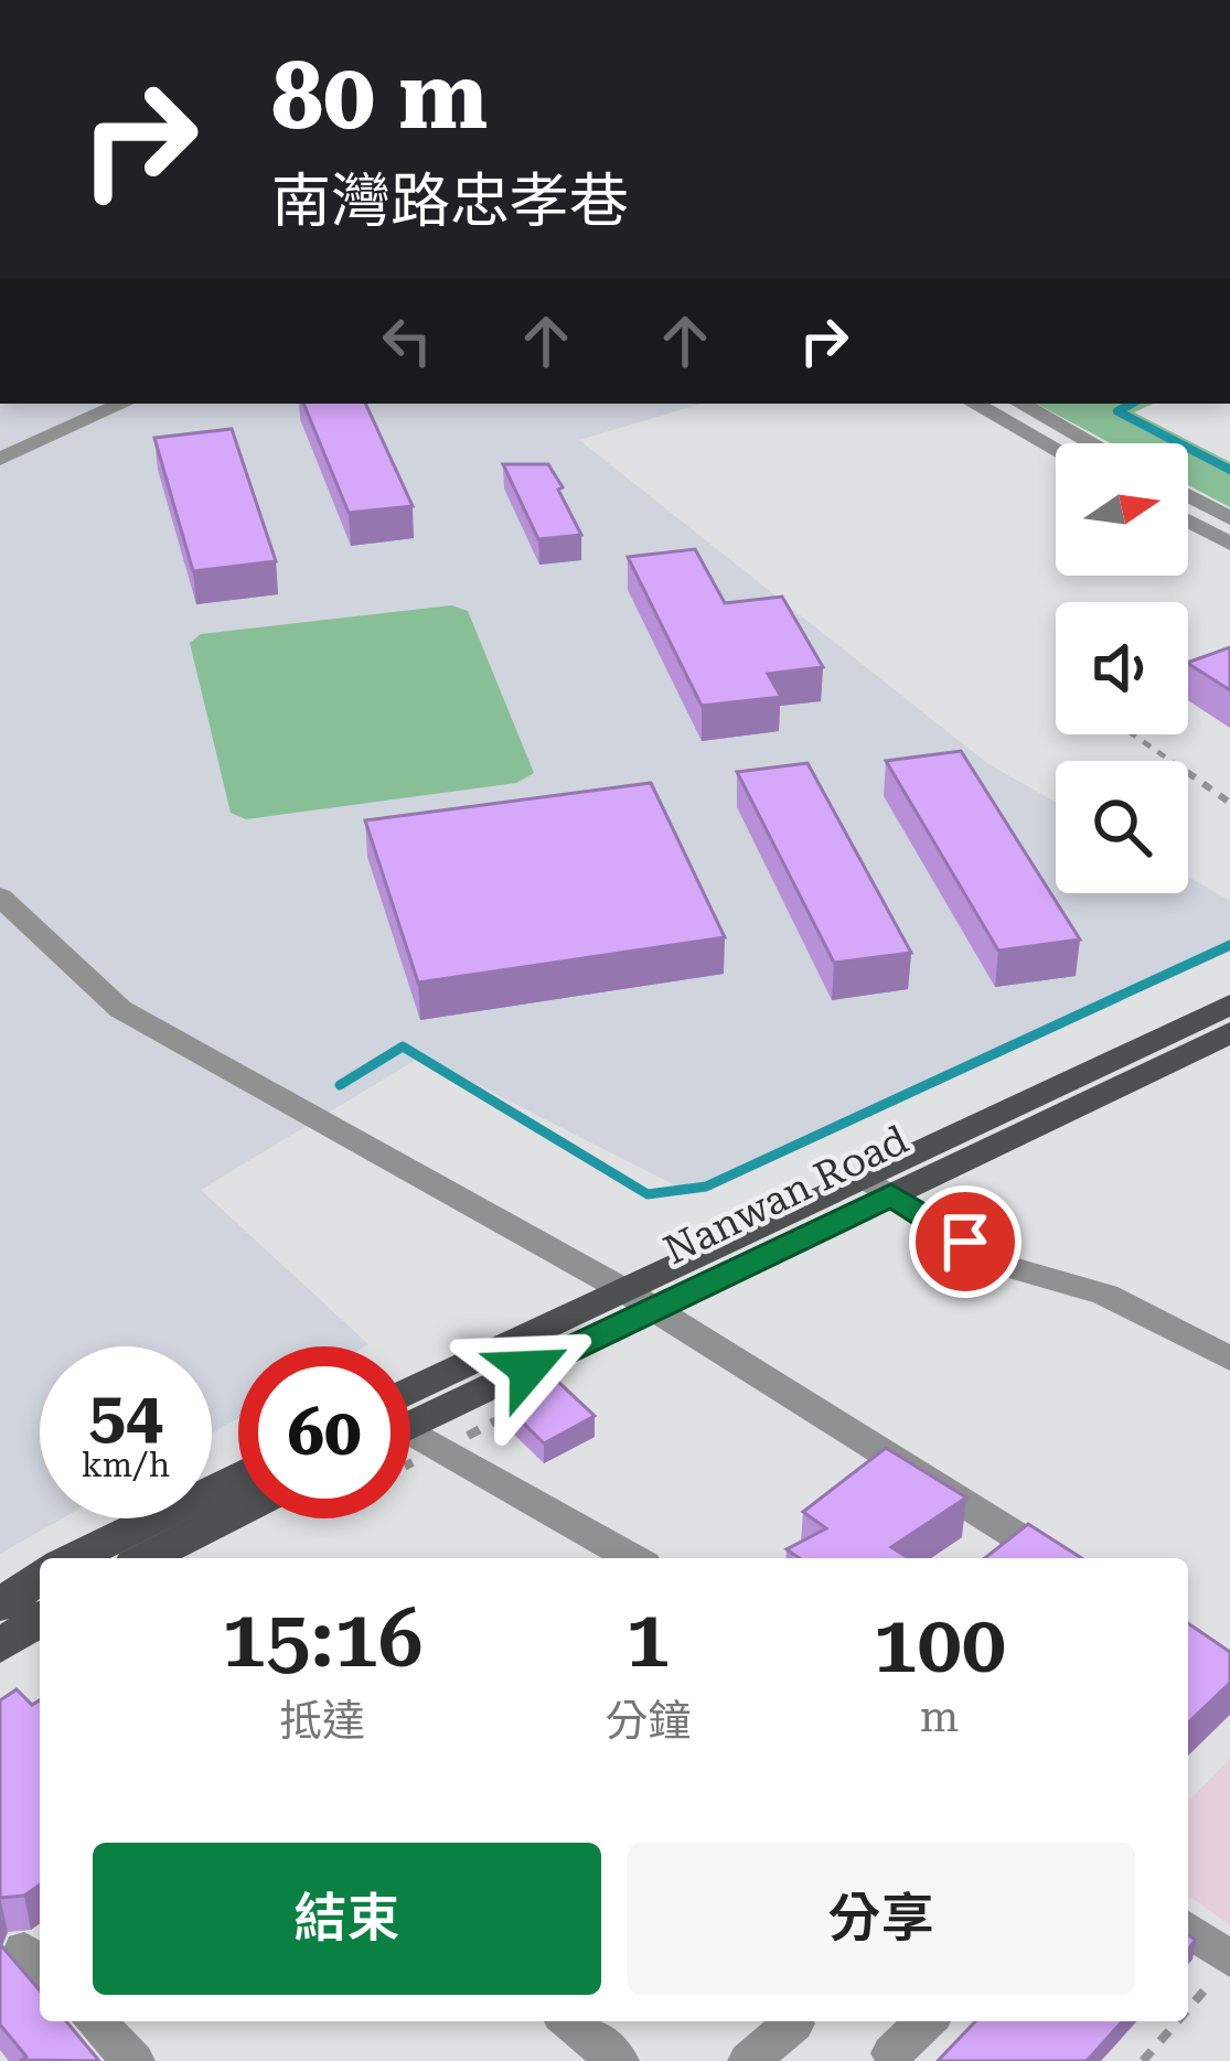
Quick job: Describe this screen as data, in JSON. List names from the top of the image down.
{
  "streets": {
    "main road": ["Nanwan Road"]
  },
  "north": "right",
  "page": {
    "turn": ["80 m", "南灣路忠孝巷"],
    "speed": "54 km/h",
    "limit": "60",
    "eta": [
      "15:16",
      "抵達",
      "1",
      "分鐘",
      "100",
      "m"
    ],
    "buttons": ["結束", "分享"]
  }
}
